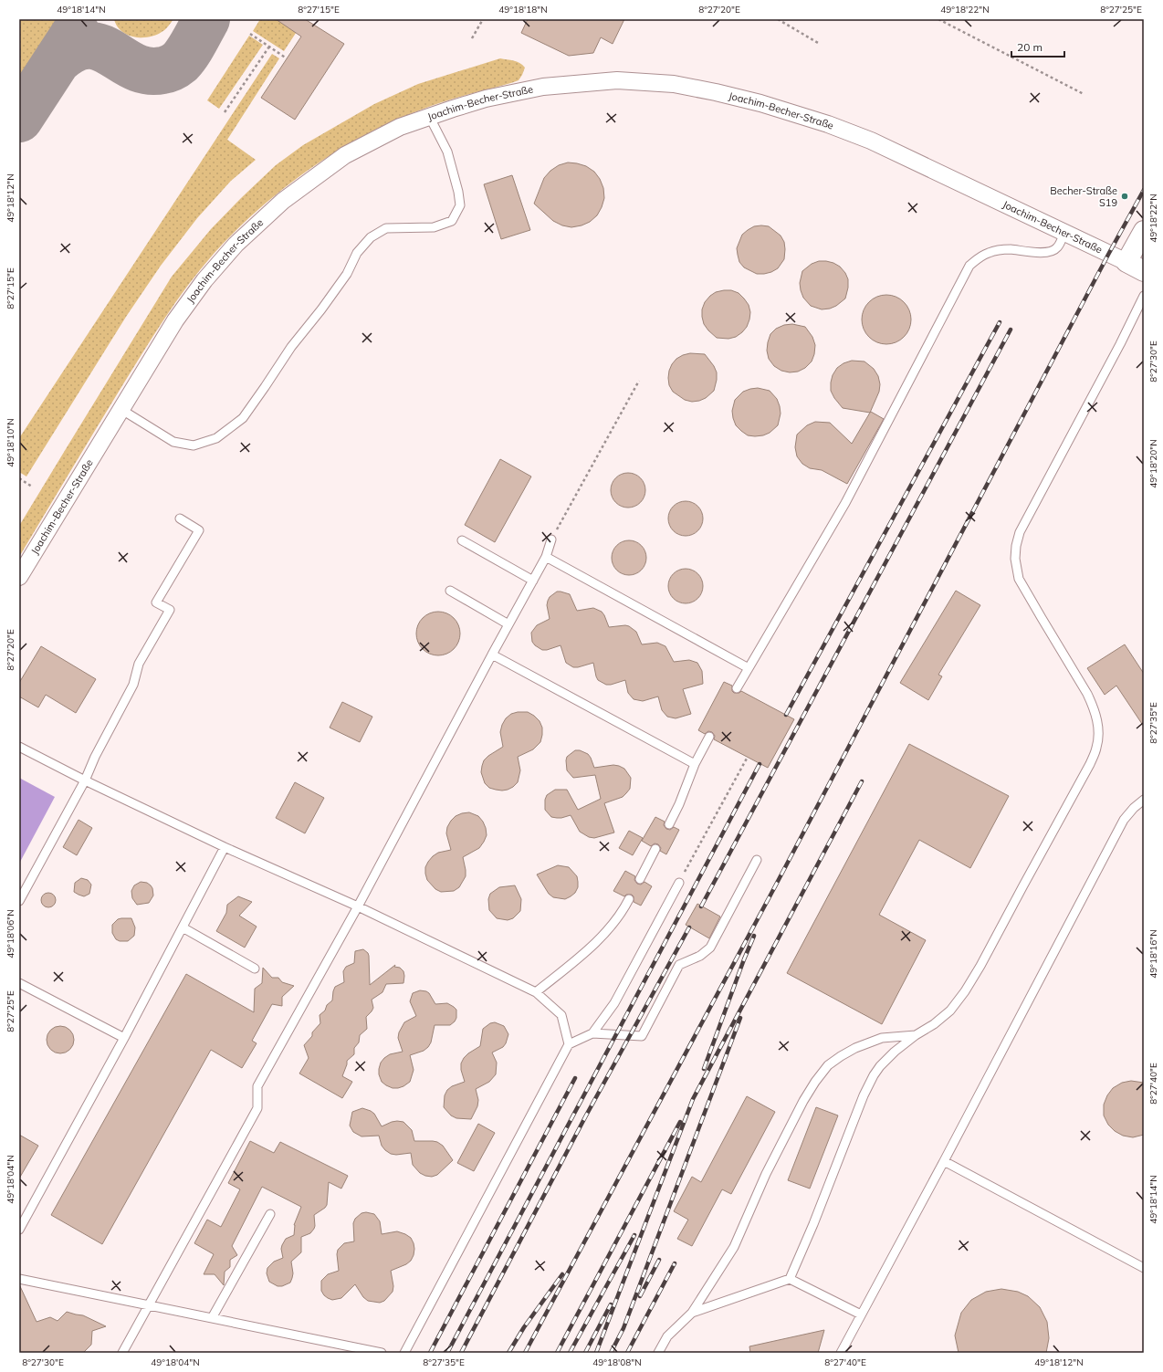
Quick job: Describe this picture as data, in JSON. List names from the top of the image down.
{
  "streets": {
    "street": ["Joachim-Becher-Straße"]
  },
  "places": ["Becher-Straße S19"],
  "scale_bar": "20 m",
  "coordinates": [
    "49°18'14\"N",
    "8°27'15\"E",
    "49°18'18\"N",
    "8°27'20\"E",
    "49°18'22\"N",
    "8°27'25\"E",
    "49°18'12\"N",
    "8°27'30\"E",
    "49°18'10\"N",
    "49°18'20\"N",
    "8°27'35\"E",
    "49°18'06\"N",
    "49°18'16\"N",
    "8°27'40\"E",
    "49°18'04\"N",
    "49°18'08\"N"
  ]
}
